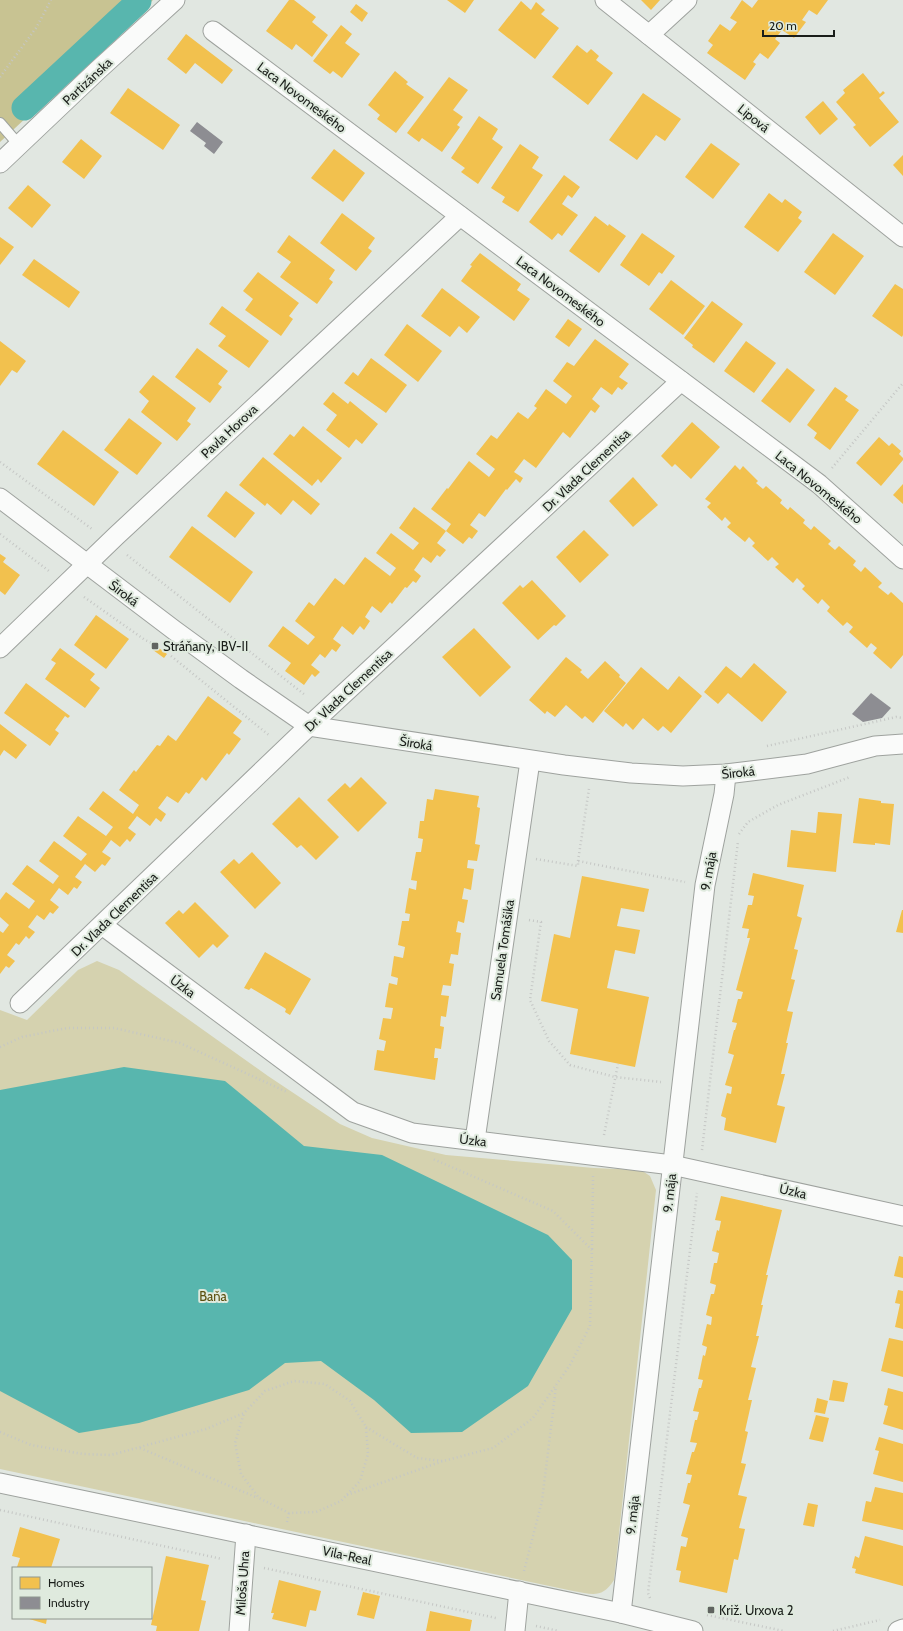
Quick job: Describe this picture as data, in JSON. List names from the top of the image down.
{
  "streets": {
    "street": [
      "Partizánska",
      "Laca Novomeského",
      "Lipová",
      "Pavla Horova",
      "Dr. Vlada Clementisa",
      "Široká",
      "9. mája",
      "Samuela Tomášika",
      "Úzka",
      "Vila-Real",
      "Miloša Uhra"
    ]
  },
  "crossings": [
    ["Laca Novomeského", "Pavla Horova"],
    ["Laca Novomeského", "Dr. Vlada Clementisa"],
    ["Pavla Horova", "Široká"],
    ["Dr. Vlada Clementisa", "Široká"],
    ["Dr. Vlada Clementisa", "Úzka"],
    ["Široká", "9. mája"],
    ["Široká", "Samuela Tomášika"],
    ["9. mája", "Úzka"],
    ["9. mája", "Vila-Real"],
    ["Samuela Tomášika", "Úzka"],
    ["Vila-Real", "Miloša Uhra"]
  ],
  "parks": ["Baňa"],
  "places": {
    "transit": ["Stráňany, IBV-II", "Križ. Urxova 2"]
  },
  "legend": ["Homes", "Industry"],
  "scale_bar": "20 m"
}
